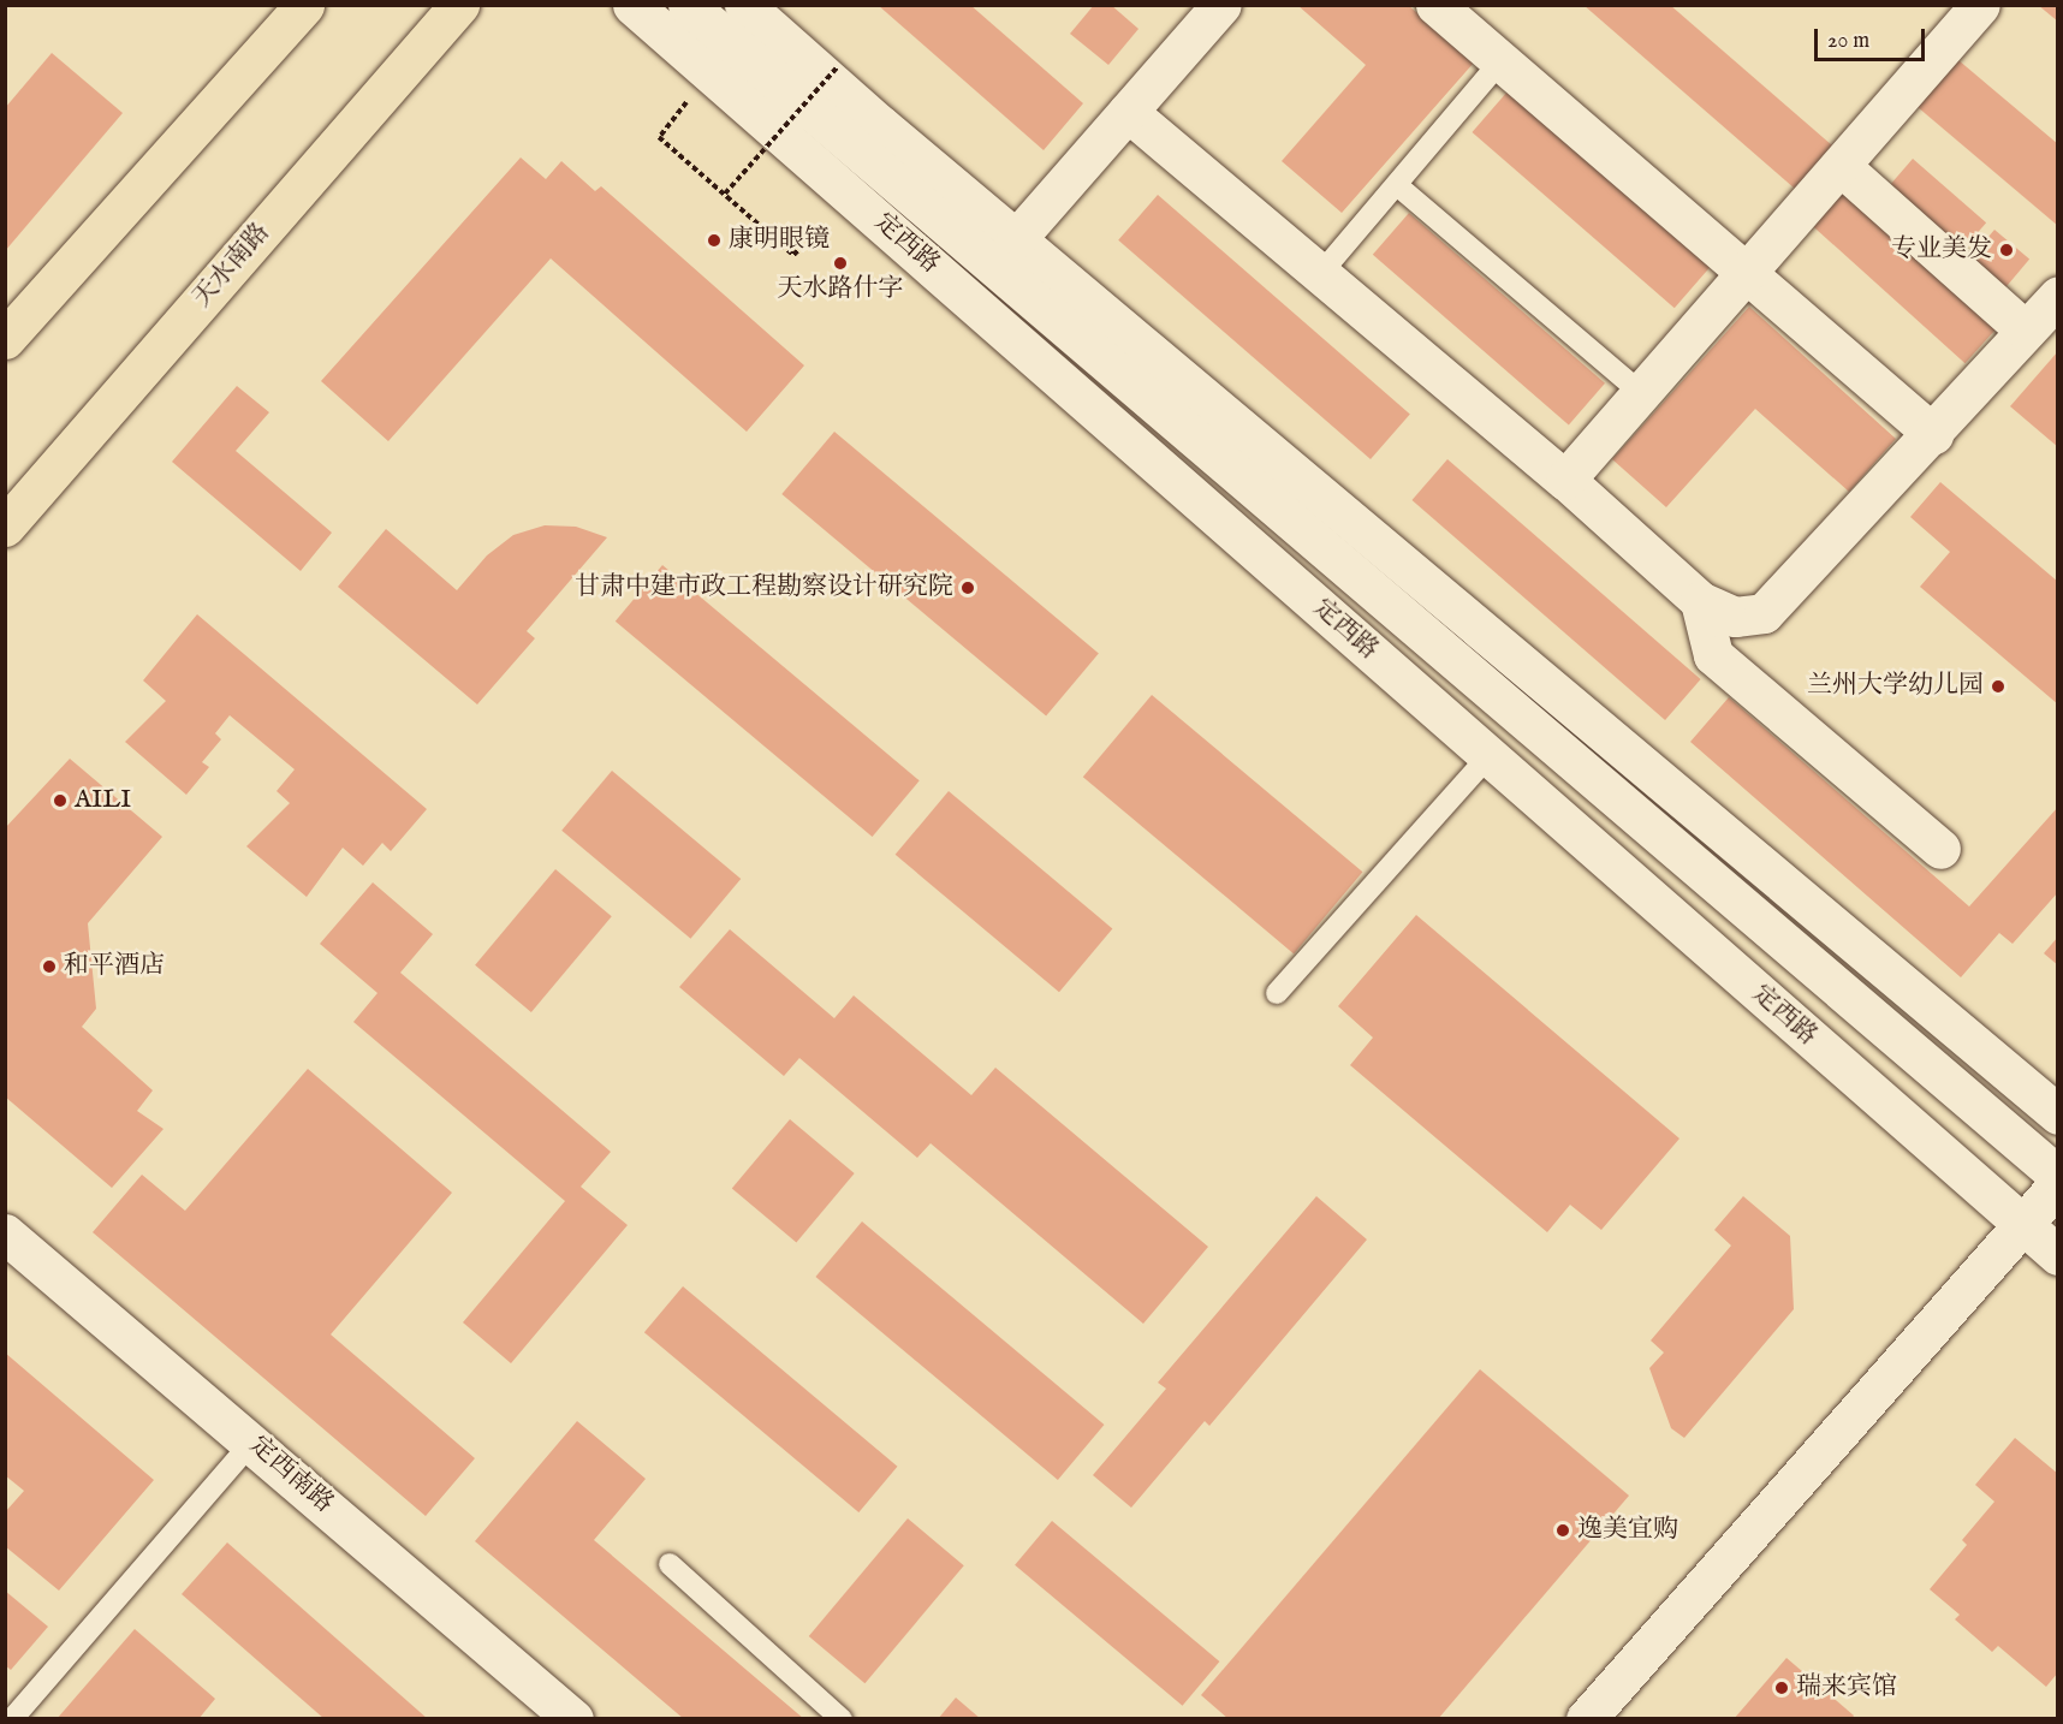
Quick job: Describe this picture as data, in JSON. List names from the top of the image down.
{
  "streets": {
    "main road": ["天水南路"],
    "street": ["定西路", "定西南路"]
  },
  "places": [
    "康明眼镜",
    "专业美发",
    "天水路什字",
    "甘肃中建市政工程勘察设计研究院",
    "兰州大学幼儿园",
    "AILI",
    "和平酒店",
    "逸美宜购",
    "瑞来宾馆"
  ],
  "scale_bar": "20 m"
}
